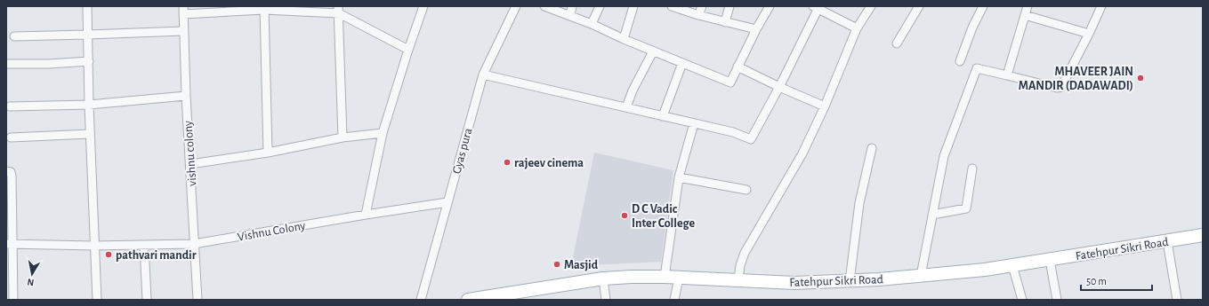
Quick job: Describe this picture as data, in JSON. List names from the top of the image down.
{
  "streets": {
    "main road": ["Fatehpur Sikri Road"],
    "street": ["Gyas pura", "vishnu colony", "Vishnu Colony"]
  },
  "crossings": [
    ["Gyas pura", "Vishnu Colony"],
    ["vishnu colony", "Vishnu Colony"]
  ],
  "places": [
    "MHAVEER JAIN MANDIR (DADAWADI)",
    "rajeev cinema",
    "D C Vadic Inter College",
    "pathvari mandir",
    "Masjid"
  ],
  "scale_bar": "50 m",
  "north": "bottom"
}
